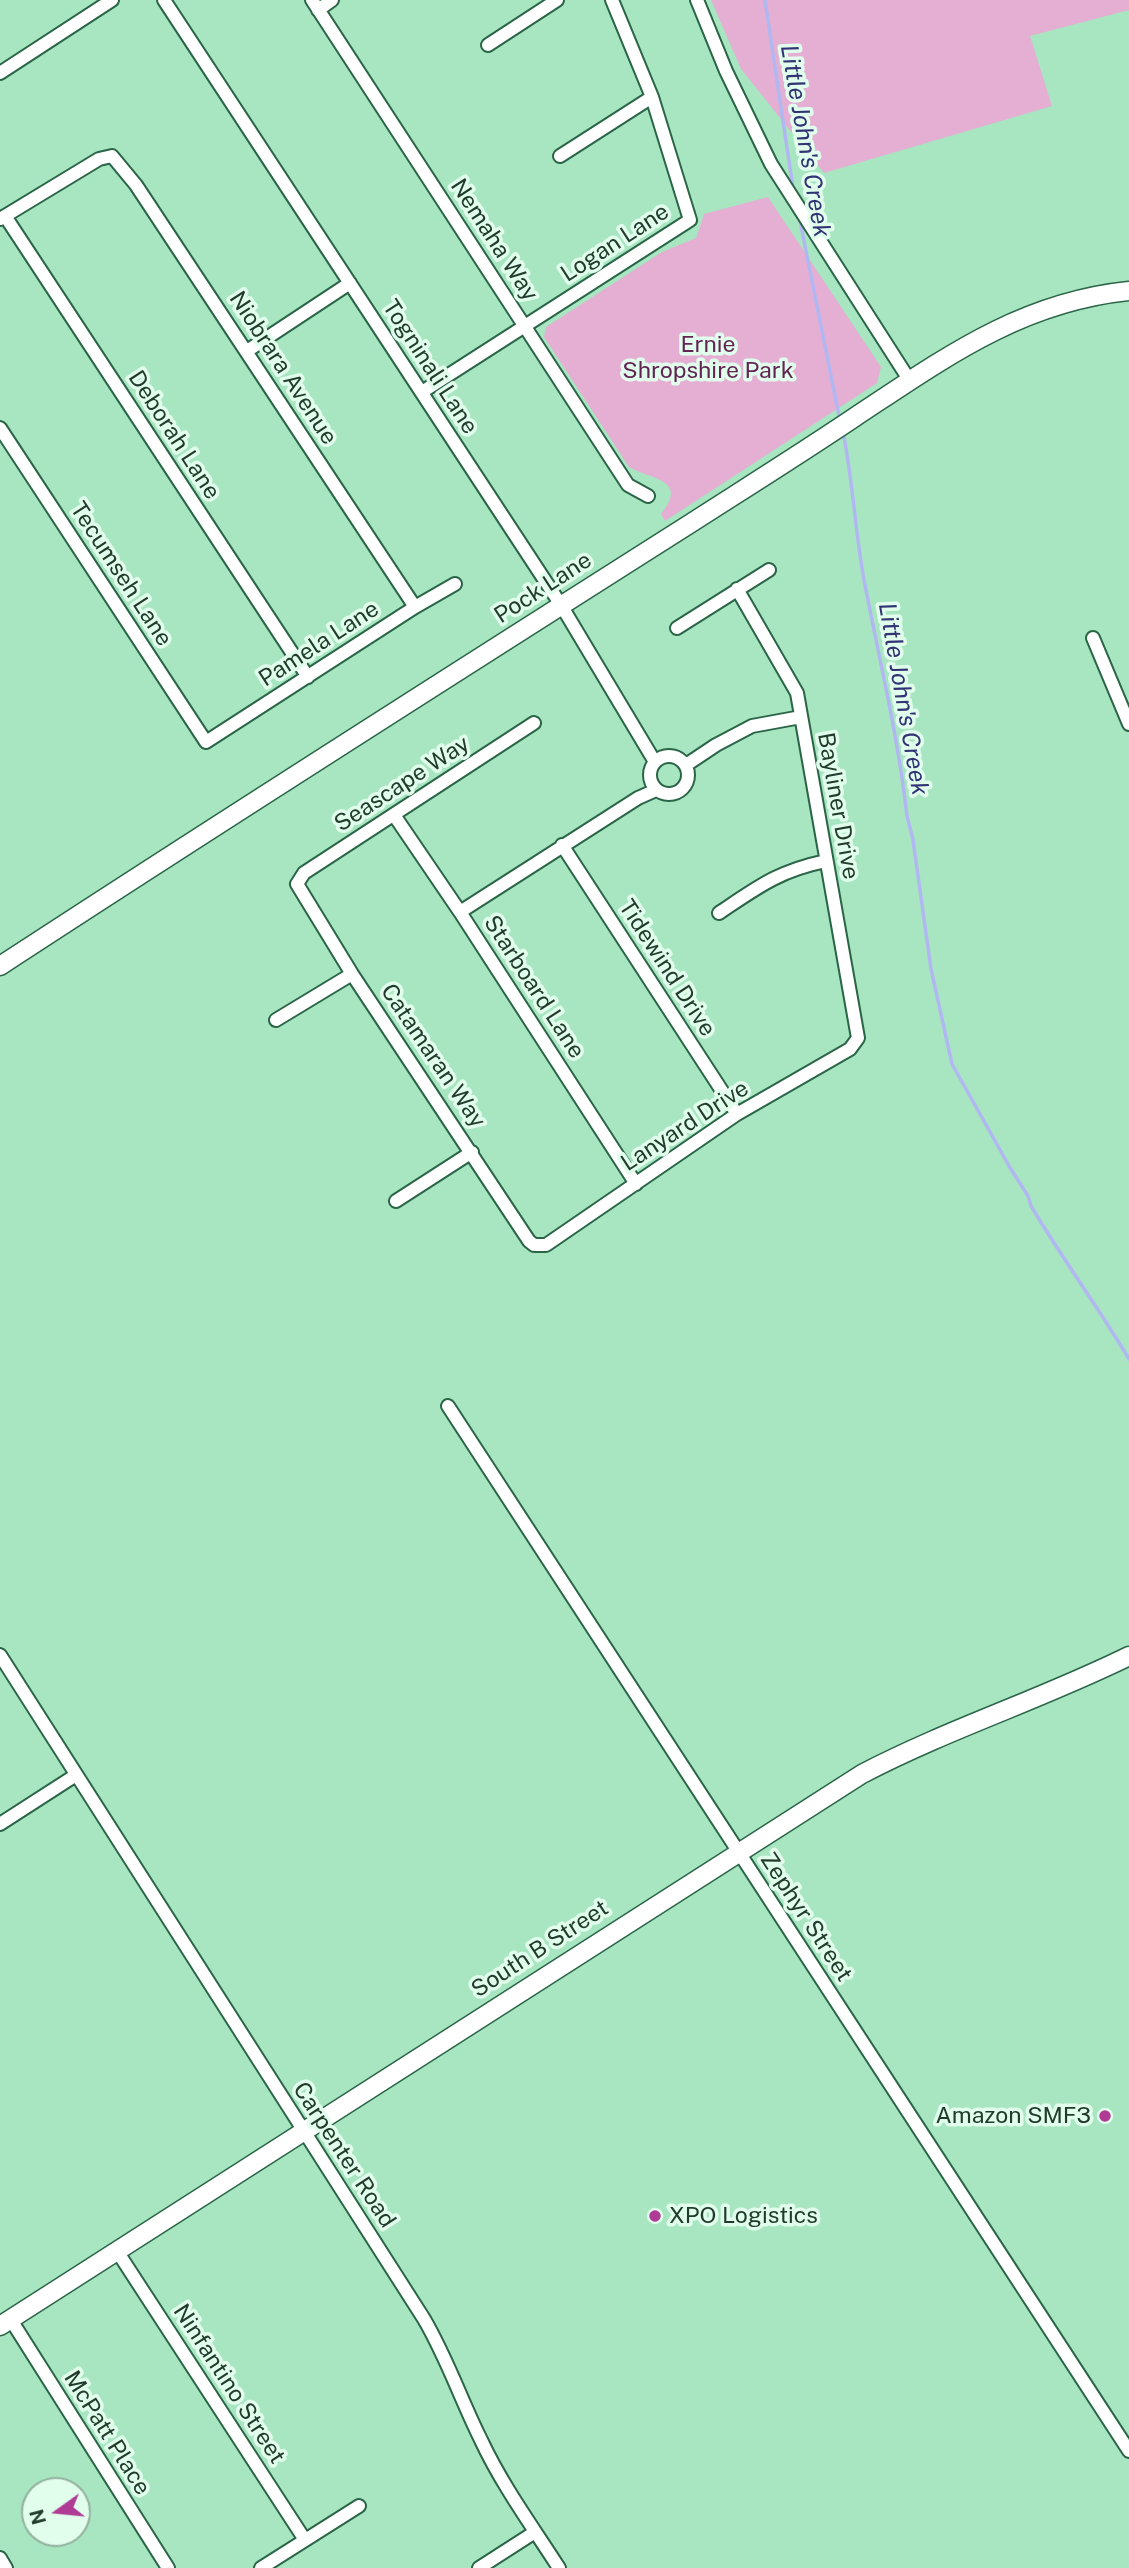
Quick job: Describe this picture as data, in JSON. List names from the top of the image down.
{
  "streets": {
    "street": [
      "Nemaha Way",
      "Logan Lane",
      "Togninali Lane",
      "Niobrara Avenue",
      "Deborah Lane",
      "Tecumseh Lane",
      "Pock Lane",
      "Pamela Lane",
      "Seascape Way",
      "Bayliner Drive",
      "Tidewind Drive",
      "Starboard Lane",
      "Catamaran Way",
      "Lanyard Drive",
      "Zephyr Street",
      "South B Street",
      "Carpenter Road",
      "Ninfantino Street",
      "McPatt Place"
    ]
  },
  "crossings": [
    ["Nemaha Way", "Logan Lane"],
    ["Logan Lane", "Togninali Lane"],
    ["Togninali Lane", "Pock Lane"],
    ["Niobrara Avenue", "Deborah Lane"],
    ["Niobrara Avenue", "Pamela Lane"],
    ["Deborah Lane", "Pamela Lane"],
    ["Tecumseh Lane", "Pamela Lane"],
    ["Seascape Way", "Starboard Lane"],
    ["Seascape Way", "Catamaran Way"],
    ["Bayliner Drive", "Lanyard Drive"],
    ["Tidewind Drive", "Lanyard Drive"],
    ["Starboard Lane", "Lanyard Drive"],
    ["Catamaran Way", "Lanyard Drive"],
    ["Zephyr Street", "South B Street"],
    ["South B Street", "Carpenter Road"],
    ["South B Street", "Ninfantino Street"],
    ["South B Street", "McPatt Place"]
  ],
  "water": ["Little John's Creek"],
  "parks": ["Ernie Shropshire Park"],
  "places": ["Amazon SMF3", "XPO Logistics"],
  "north": "left"
}
